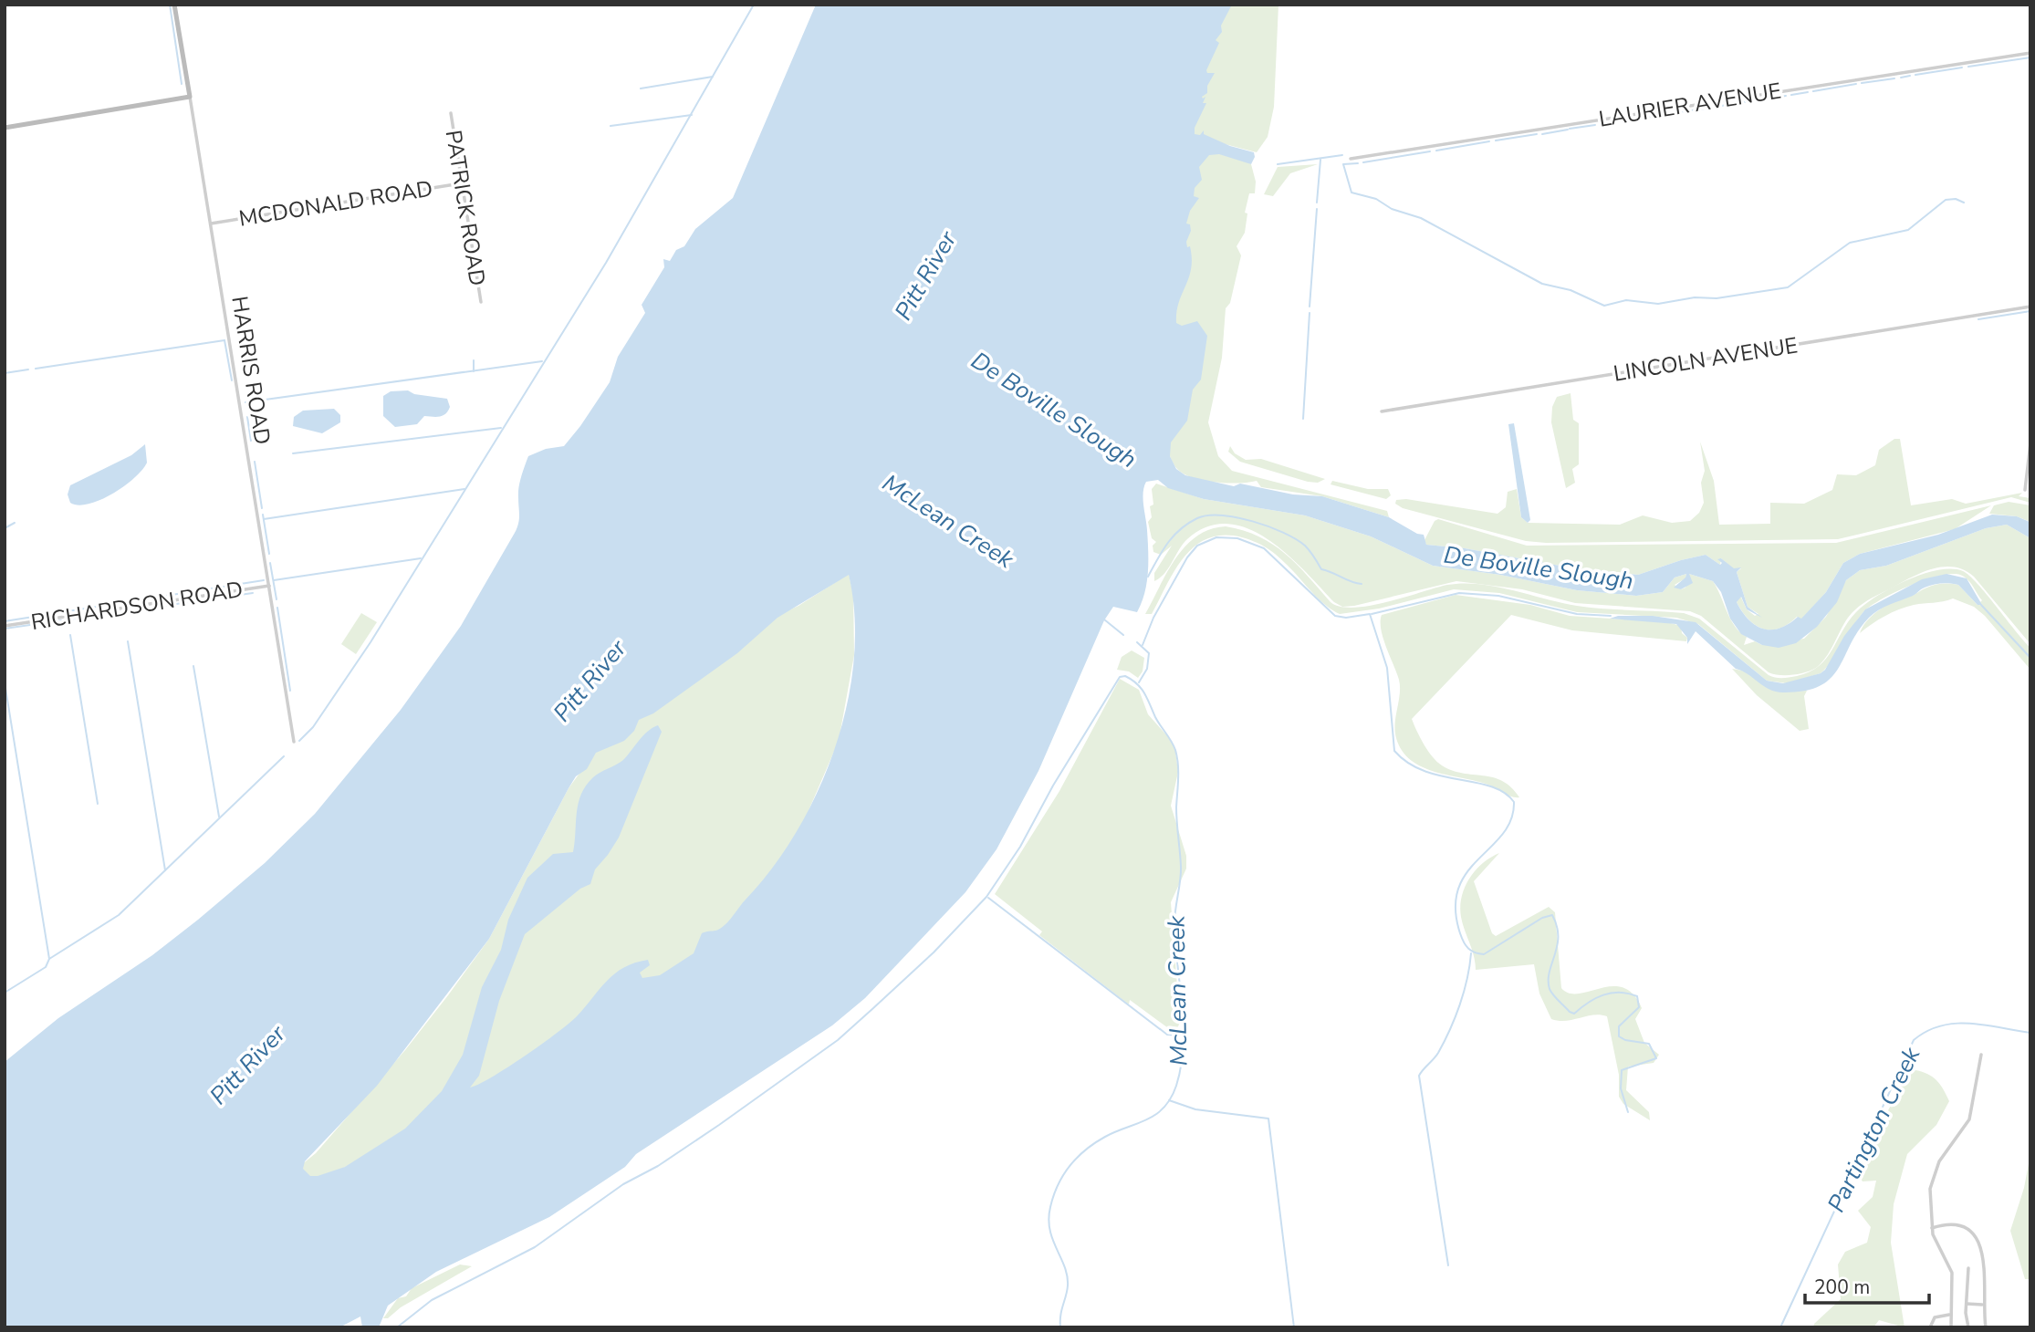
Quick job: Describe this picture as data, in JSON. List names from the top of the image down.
{
  "streets": {
    "main road": ["HARRIS ROAD"],
    "street": [
      "LAURIER AVENUE",
      "MCDONALD ROAD",
      "PATRICK ROAD",
      "LINCOLN AVENUE",
      "RICHARDSON ROAD"
    ]
  },
  "crossings": [
    ["MCDONALD ROAD", "PATRICK ROAD"],
    ["MCDONALD ROAD", "HARRIS ROAD"],
    ["HARRIS ROAD", "RICHARDSON ROAD"]
  ],
  "water": [
    "Pitt River",
    "De Boville Slough",
    "McLean Creek",
    "Partington Creek"
  ],
  "scale_bar": "200 m"
}
